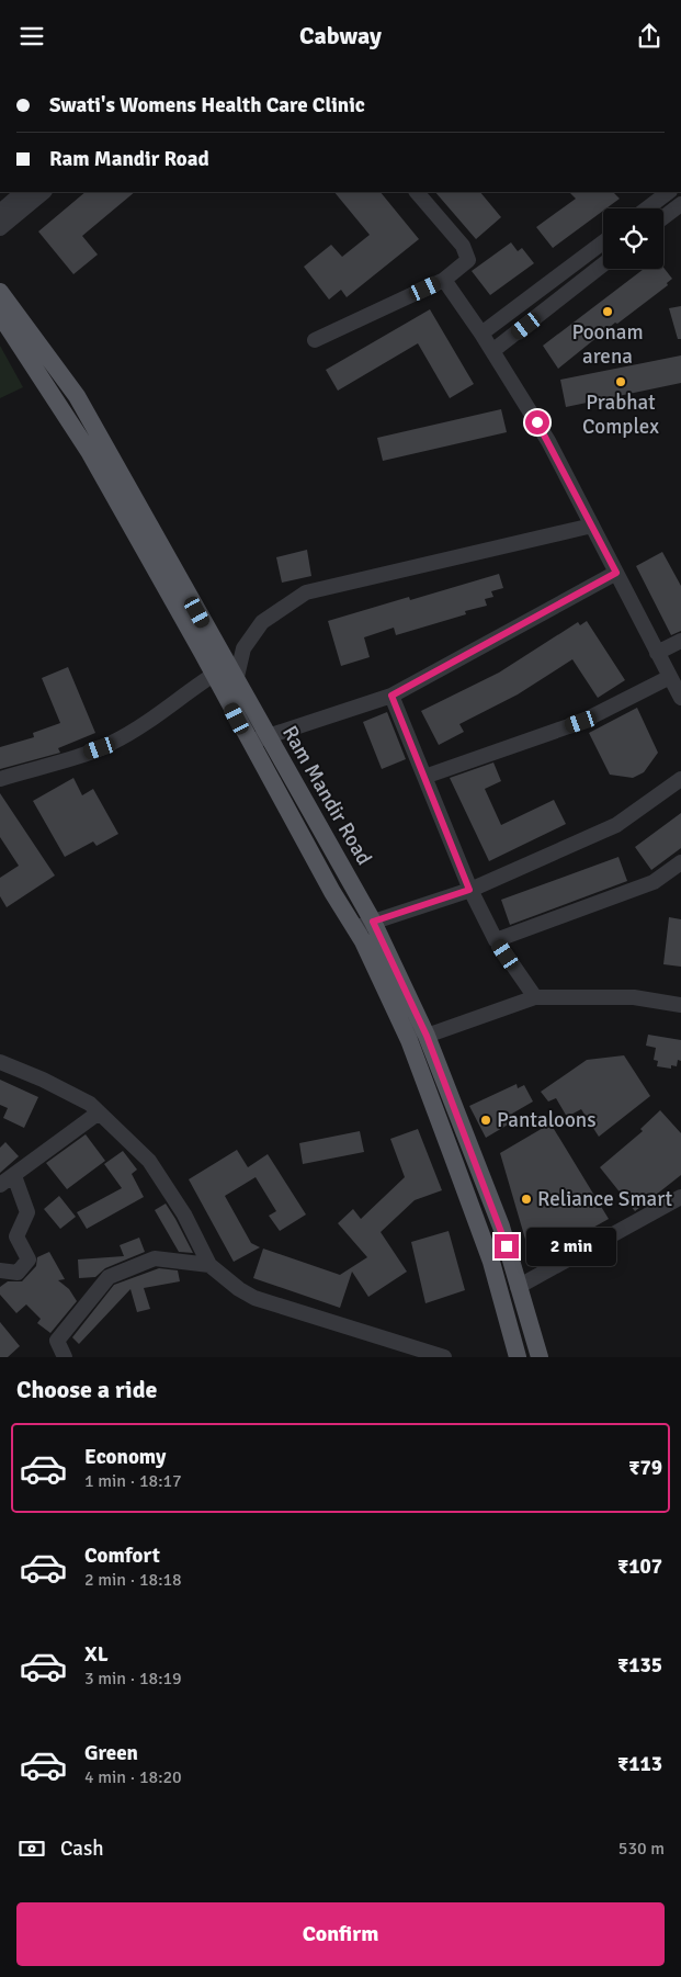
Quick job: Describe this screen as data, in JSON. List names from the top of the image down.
{
  "streets": {
    "main road": ["Ram Mandir Road"]
  },
  "places": [
    "Poonam arena",
    "Prabhat Complex",
    "Pantaloons",
    "Reliance Smart"
  ],
  "page": {
    "header": "Cabway",
    "banner": ["Swati's Womens Health Care Clinic", "Ram Mandir Road"],
    "bubble": "2 min",
    "heading": "Choose a ride",
    "list": [
      {
        "name": "Economy",
        "note": "1 min · 18:17",
        "value": "₹79"
      },
      {
        "name": "Comfort",
        "note": "2 min · 18:18",
        "value": "₹107"
      },
      {
        "name": "XL",
        "note": "3 min · 18:19",
        "value": "₹135"
      },
      {
        "name": "Green",
        "note": "4 min · 18:20",
        "value": "₹113"
      }
    ],
    "pay": ["Cash", "530 m"],
    "buttons": "Confirm"
  }
}
